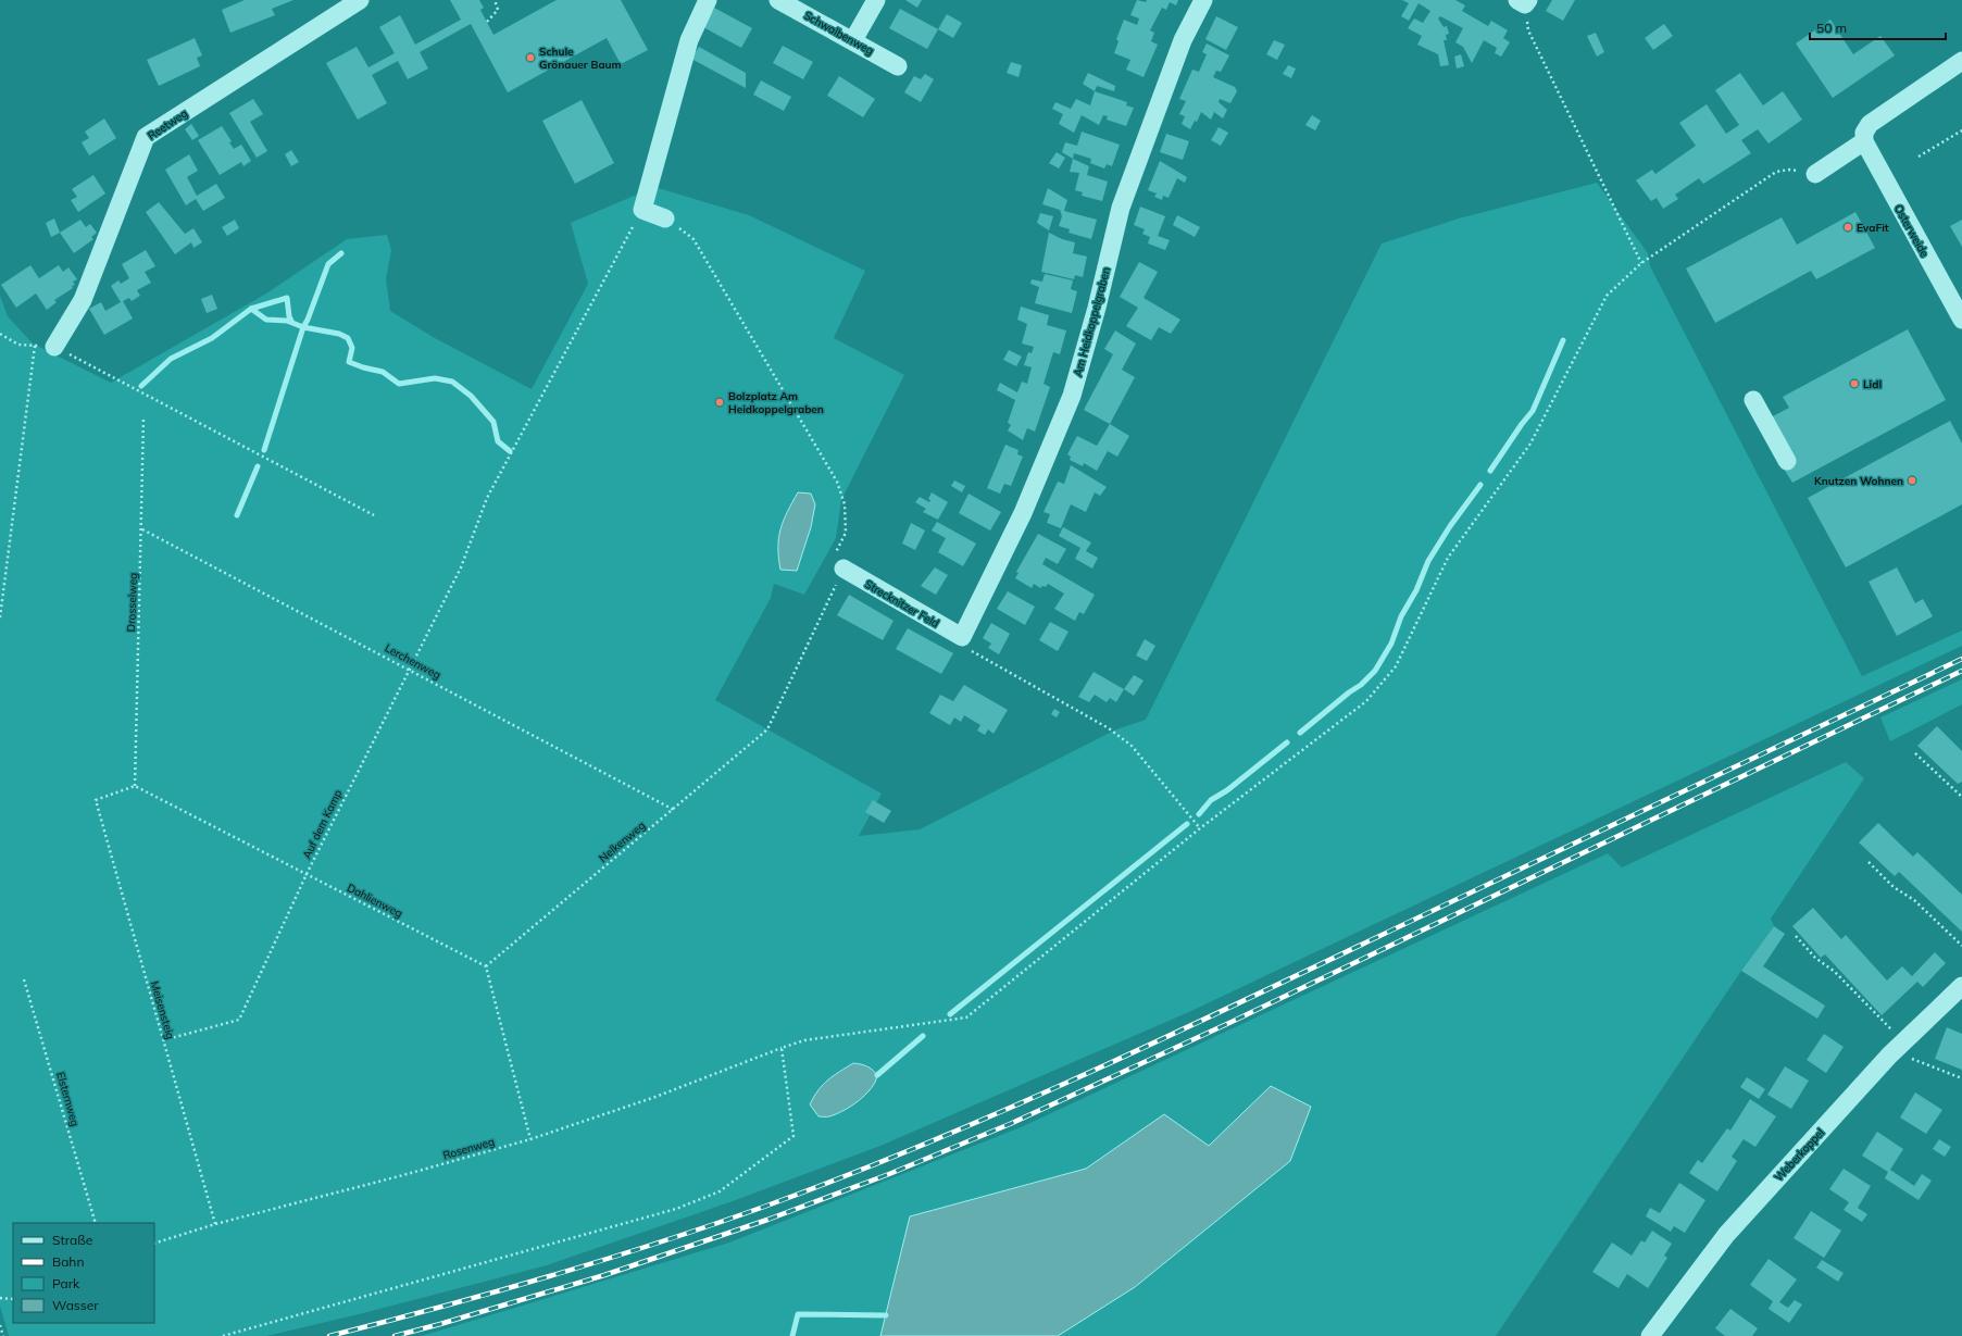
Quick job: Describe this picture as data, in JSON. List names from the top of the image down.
{
  "streets": {
    "street": [
      "Schwalbenweg",
      "Reetweg",
      "Osterweide",
      "Am Heidkoppelgraben",
      "Strecknitzer Feld",
      "Weberkoppel"
    ],
    "path": [
      "Drosselweg",
      "Lerchenweg",
      "Auf dem Kamp",
      "Nelkenweg",
      "Dahlienweg",
      "Meisensteig",
      "Elsternweg",
      "Rosenweg"
    ]
  },
  "crossings": [
    ["Am Heidkoppelgraben", "Strecknitzer Feld"],
    ["Drosselweg", "Lerchenweg"],
    ["Drosselweg", "Dahlienweg"],
    ["Drosselweg", "Meisensteig"],
    ["Strecknitzer Feld", "Nelkenweg"],
    ["Lerchenweg", "Auf dem Kamp"],
    ["Lerchenweg", "Nelkenweg"],
    ["Auf dem Kamp", "Dahlienweg"],
    ["Auf dem Kamp", "Meisensteig"],
    ["Nelkenweg", "Dahlienweg"],
    ["Dahlienweg", "Meisensteig"],
    ["Meisensteig", "Rosenweg"]
  ],
  "places": [
    "Schule Grönauer Baum",
    "EvaFit",
    "Lidl",
    "Bolzplatz Am Heidkoppelgraben",
    "Knutzen Wohnen"
  ],
  "legend": [
    "Straße",
    "Bahn",
    "Park",
    "Wasser"
  ],
  "scale_bar": "50 m"
}
